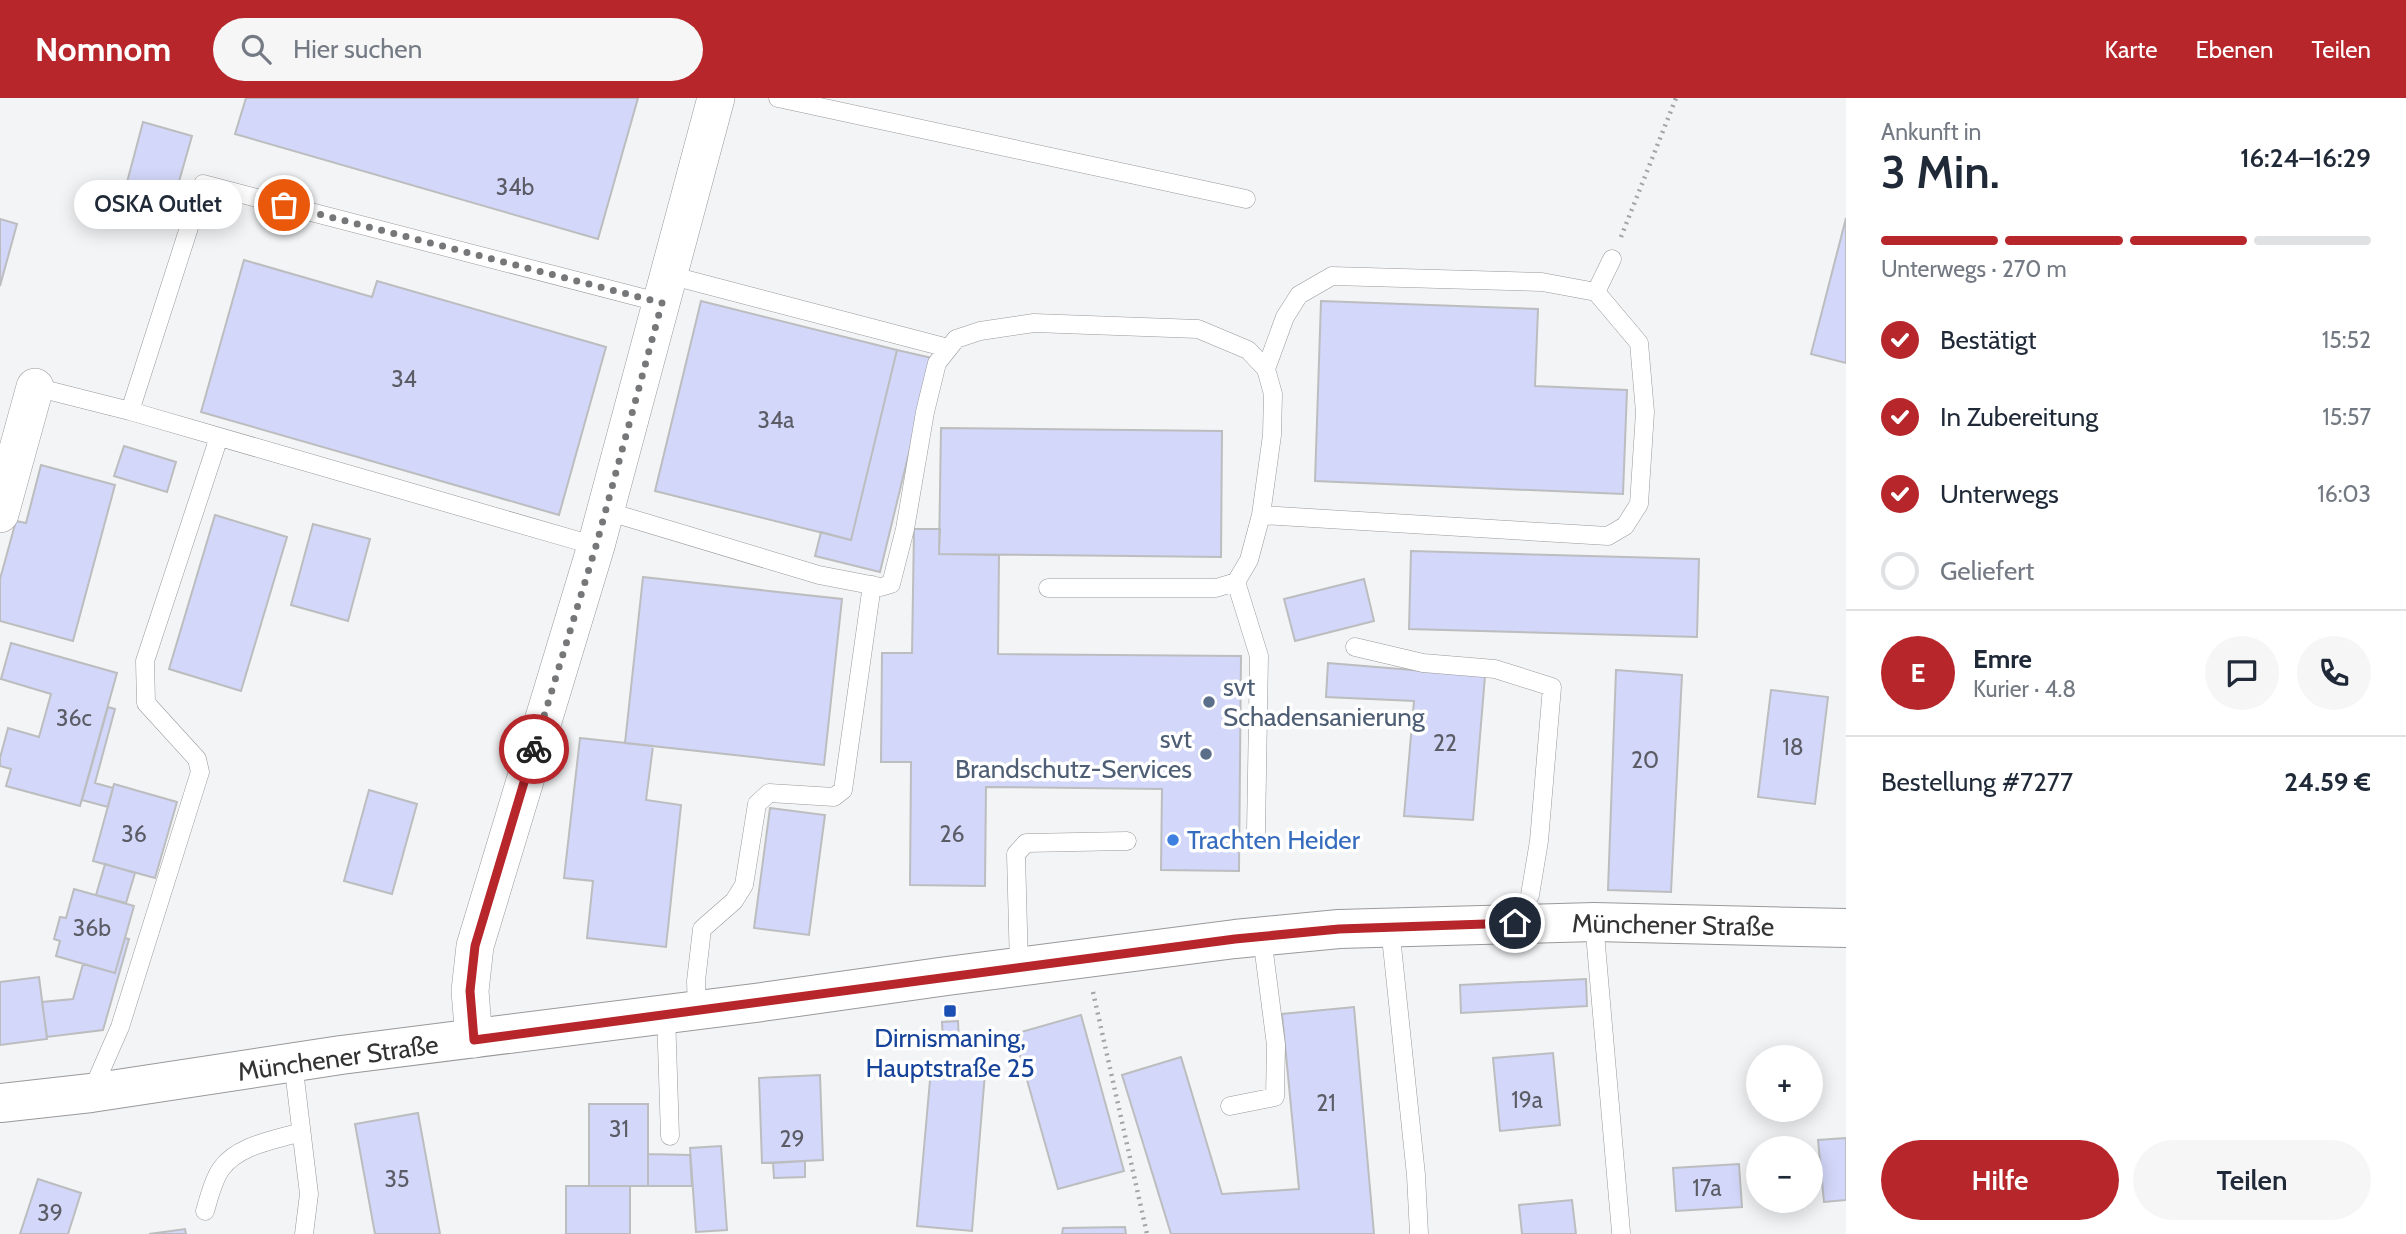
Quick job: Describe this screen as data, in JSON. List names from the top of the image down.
{
  "streets": {
    "main road": ["Münchener Straße"]
  },
  "places": {
    "other": [
      "OSKA Outlet",
      "svt Schadensanierung",
      "svt Brandschutz-Services",
      "Trachten Heider"
    ],
    "transit": ["Dirnismaning, Hauptstraße 25"]
  },
  "house_numbers": [
    "34b",
    "34",
    "34a",
    "36c",
    "22",
    "18",
    "20",
    "36",
    "26",
    "36b",
    "19a",
    "21",
    "31",
    "29",
    "35",
    "17a",
    "39"
  ],
  "page": {
    "header": "Nomnom",
    "search": "Hier suchen",
    "nav": ["Karte", "Ebenen", "Teilen"],
    "heading": ["3 Min.", "Ankunft in", "16:24–16:29"],
    "panel": [
      "Emre",
      "Kurier · 4.8",
      "Bestellung #7277",
      "24.59 €"
    ],
    "bubble": "OSKA Outlet",
    "bar": "Unterwegs · 270 m",
    "list": [
      ["Bestätigt", "15:52"],
      ["In Zubereitung", "15:57"],
      ["Unterwegs", "16:03"],
      "Geliefert"
    ],
    "round": "E",
    "map_buttons": ["+", "−"],
    "buttons": ["Hilfe", "Teilen"]
  }
}
